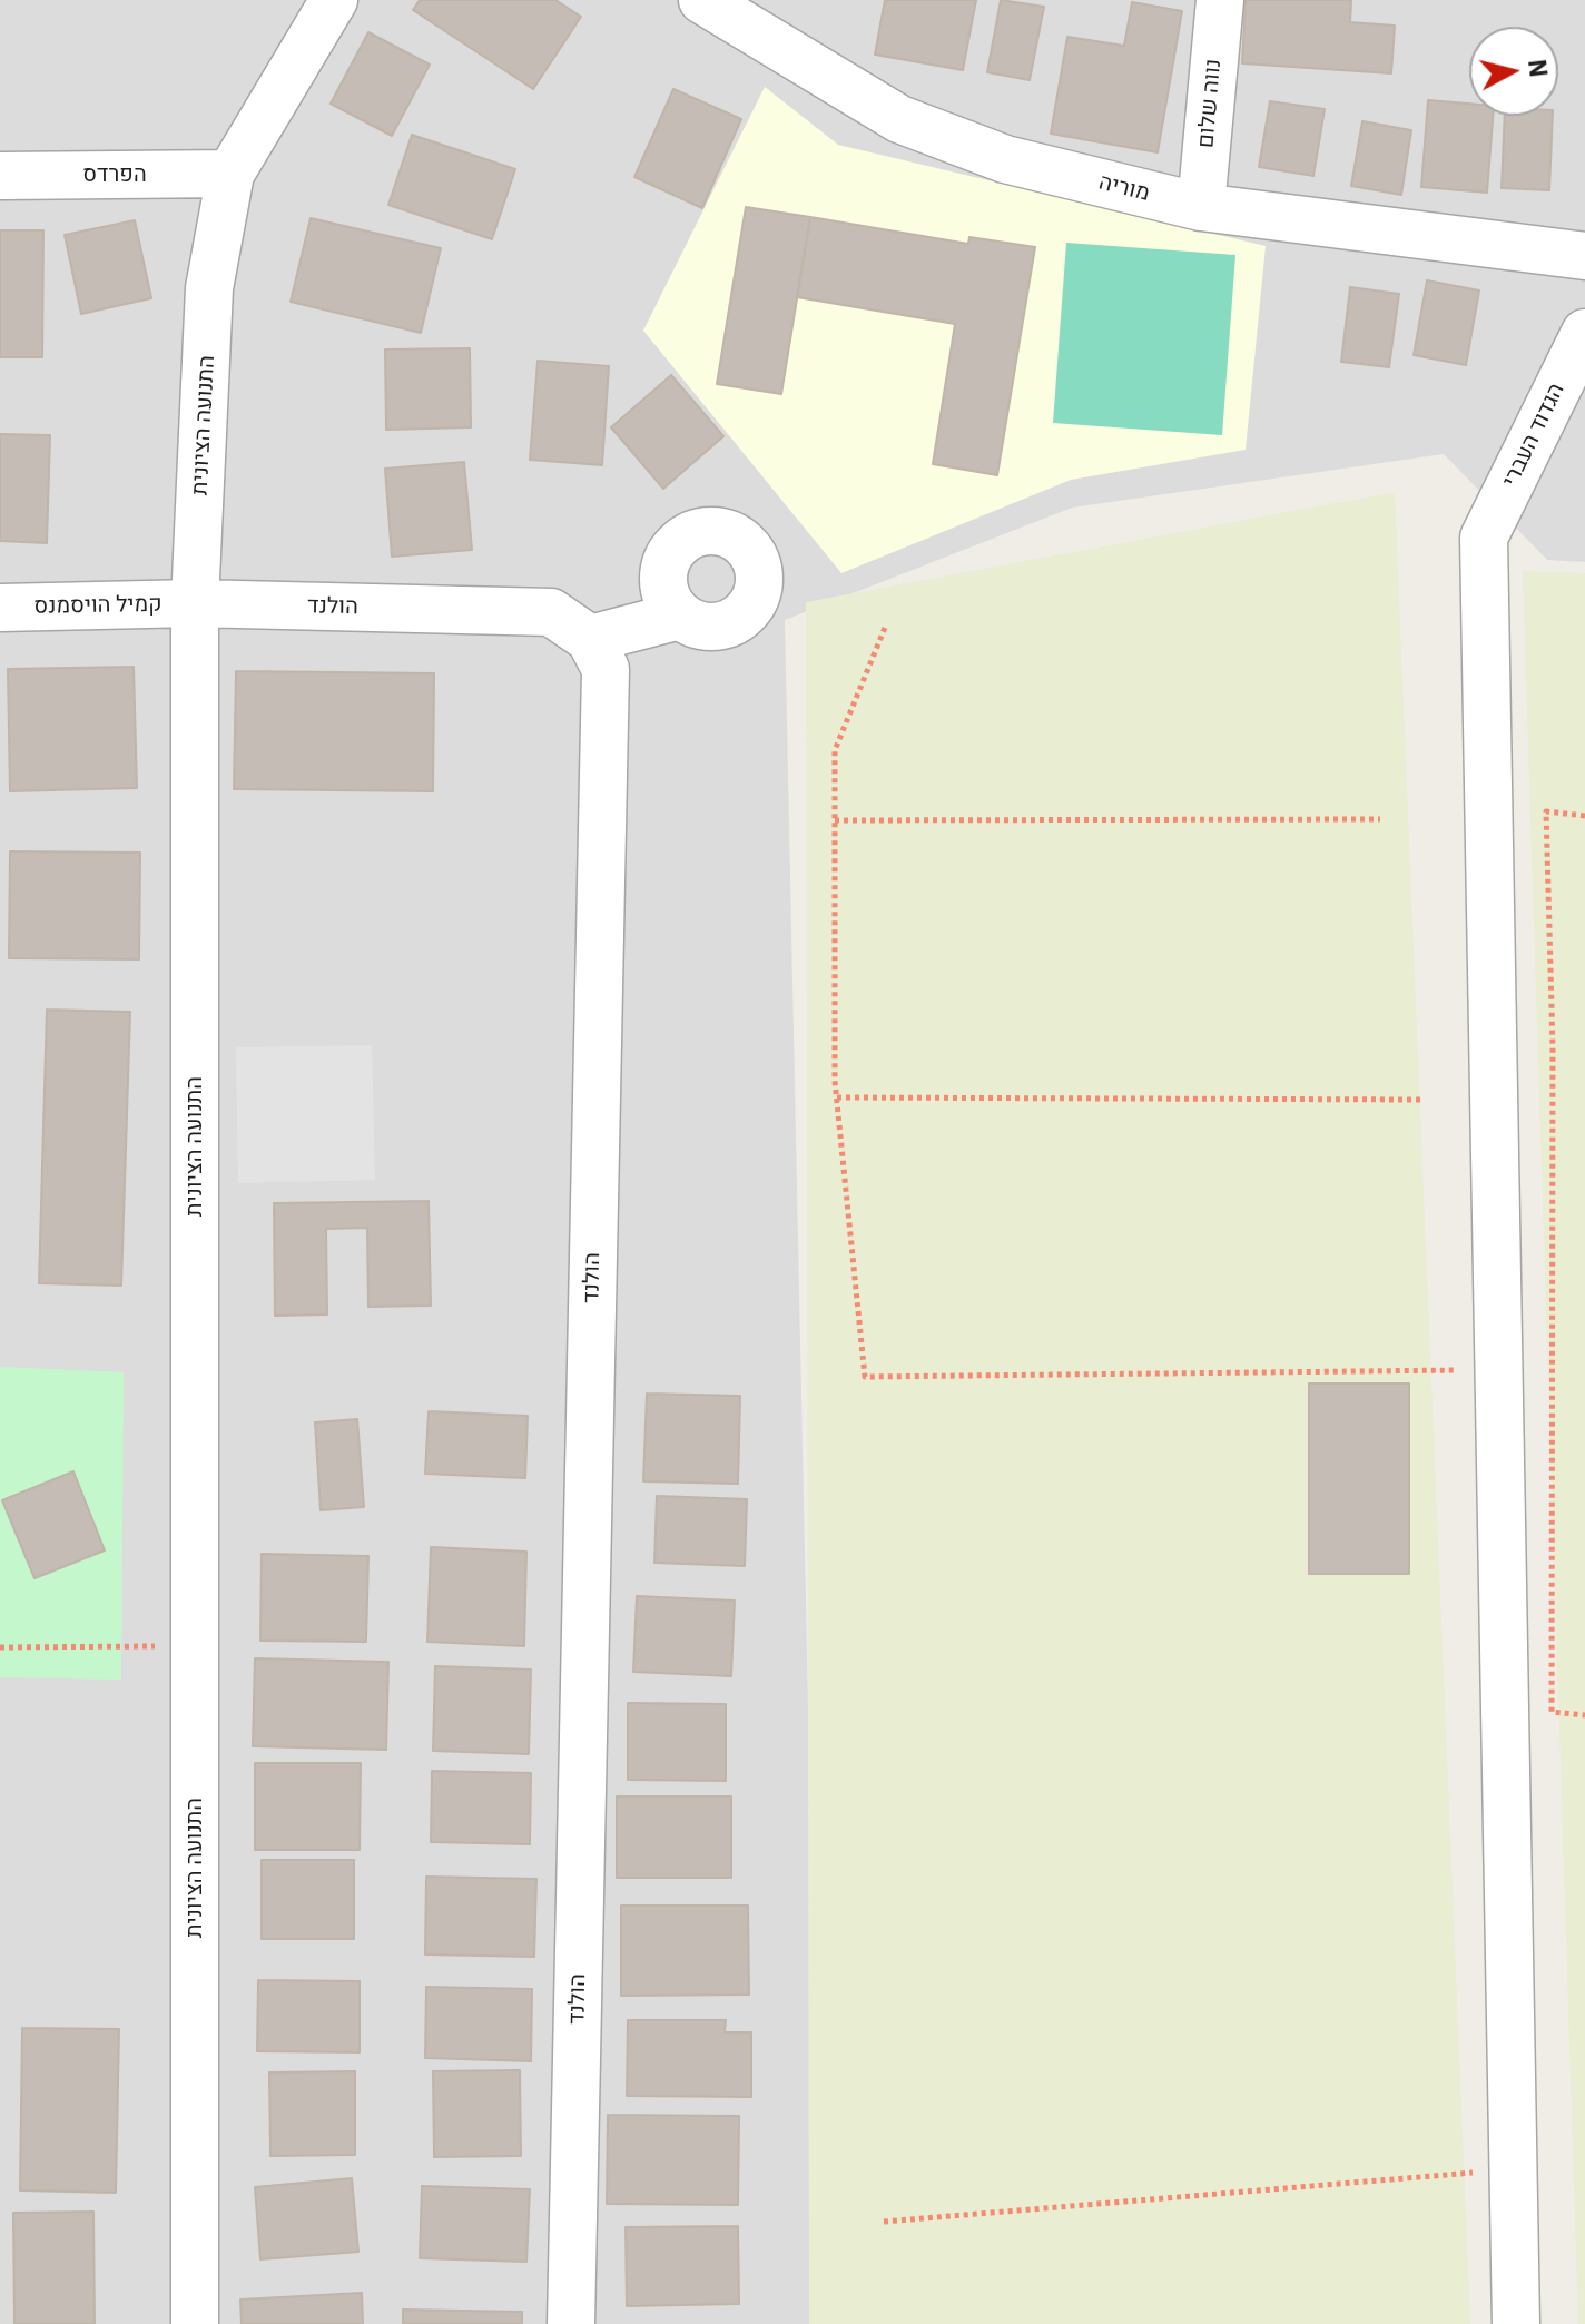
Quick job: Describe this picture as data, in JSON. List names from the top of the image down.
{
  "streets": {
    "street": [
      "נווה שלום",
      "הפרדס",
      "מוריה",
      "התנועה הציונית",
      "הגדוד העברי",
      "קמיל הויסמנס",
      "הולנד"
    ]
  },
  "crossings": [
    ["נווה שלום", "מוריה"],
    ["הפרדס", "התנועה הציונית"],
    ["התנועה הציונית", "קמיל הויסמנס"],
    ["התנועה הציונית", "הולנד"],
    ["קמיל הויסמנס", "הולנד"]
  ],
  "north": "right"
}
